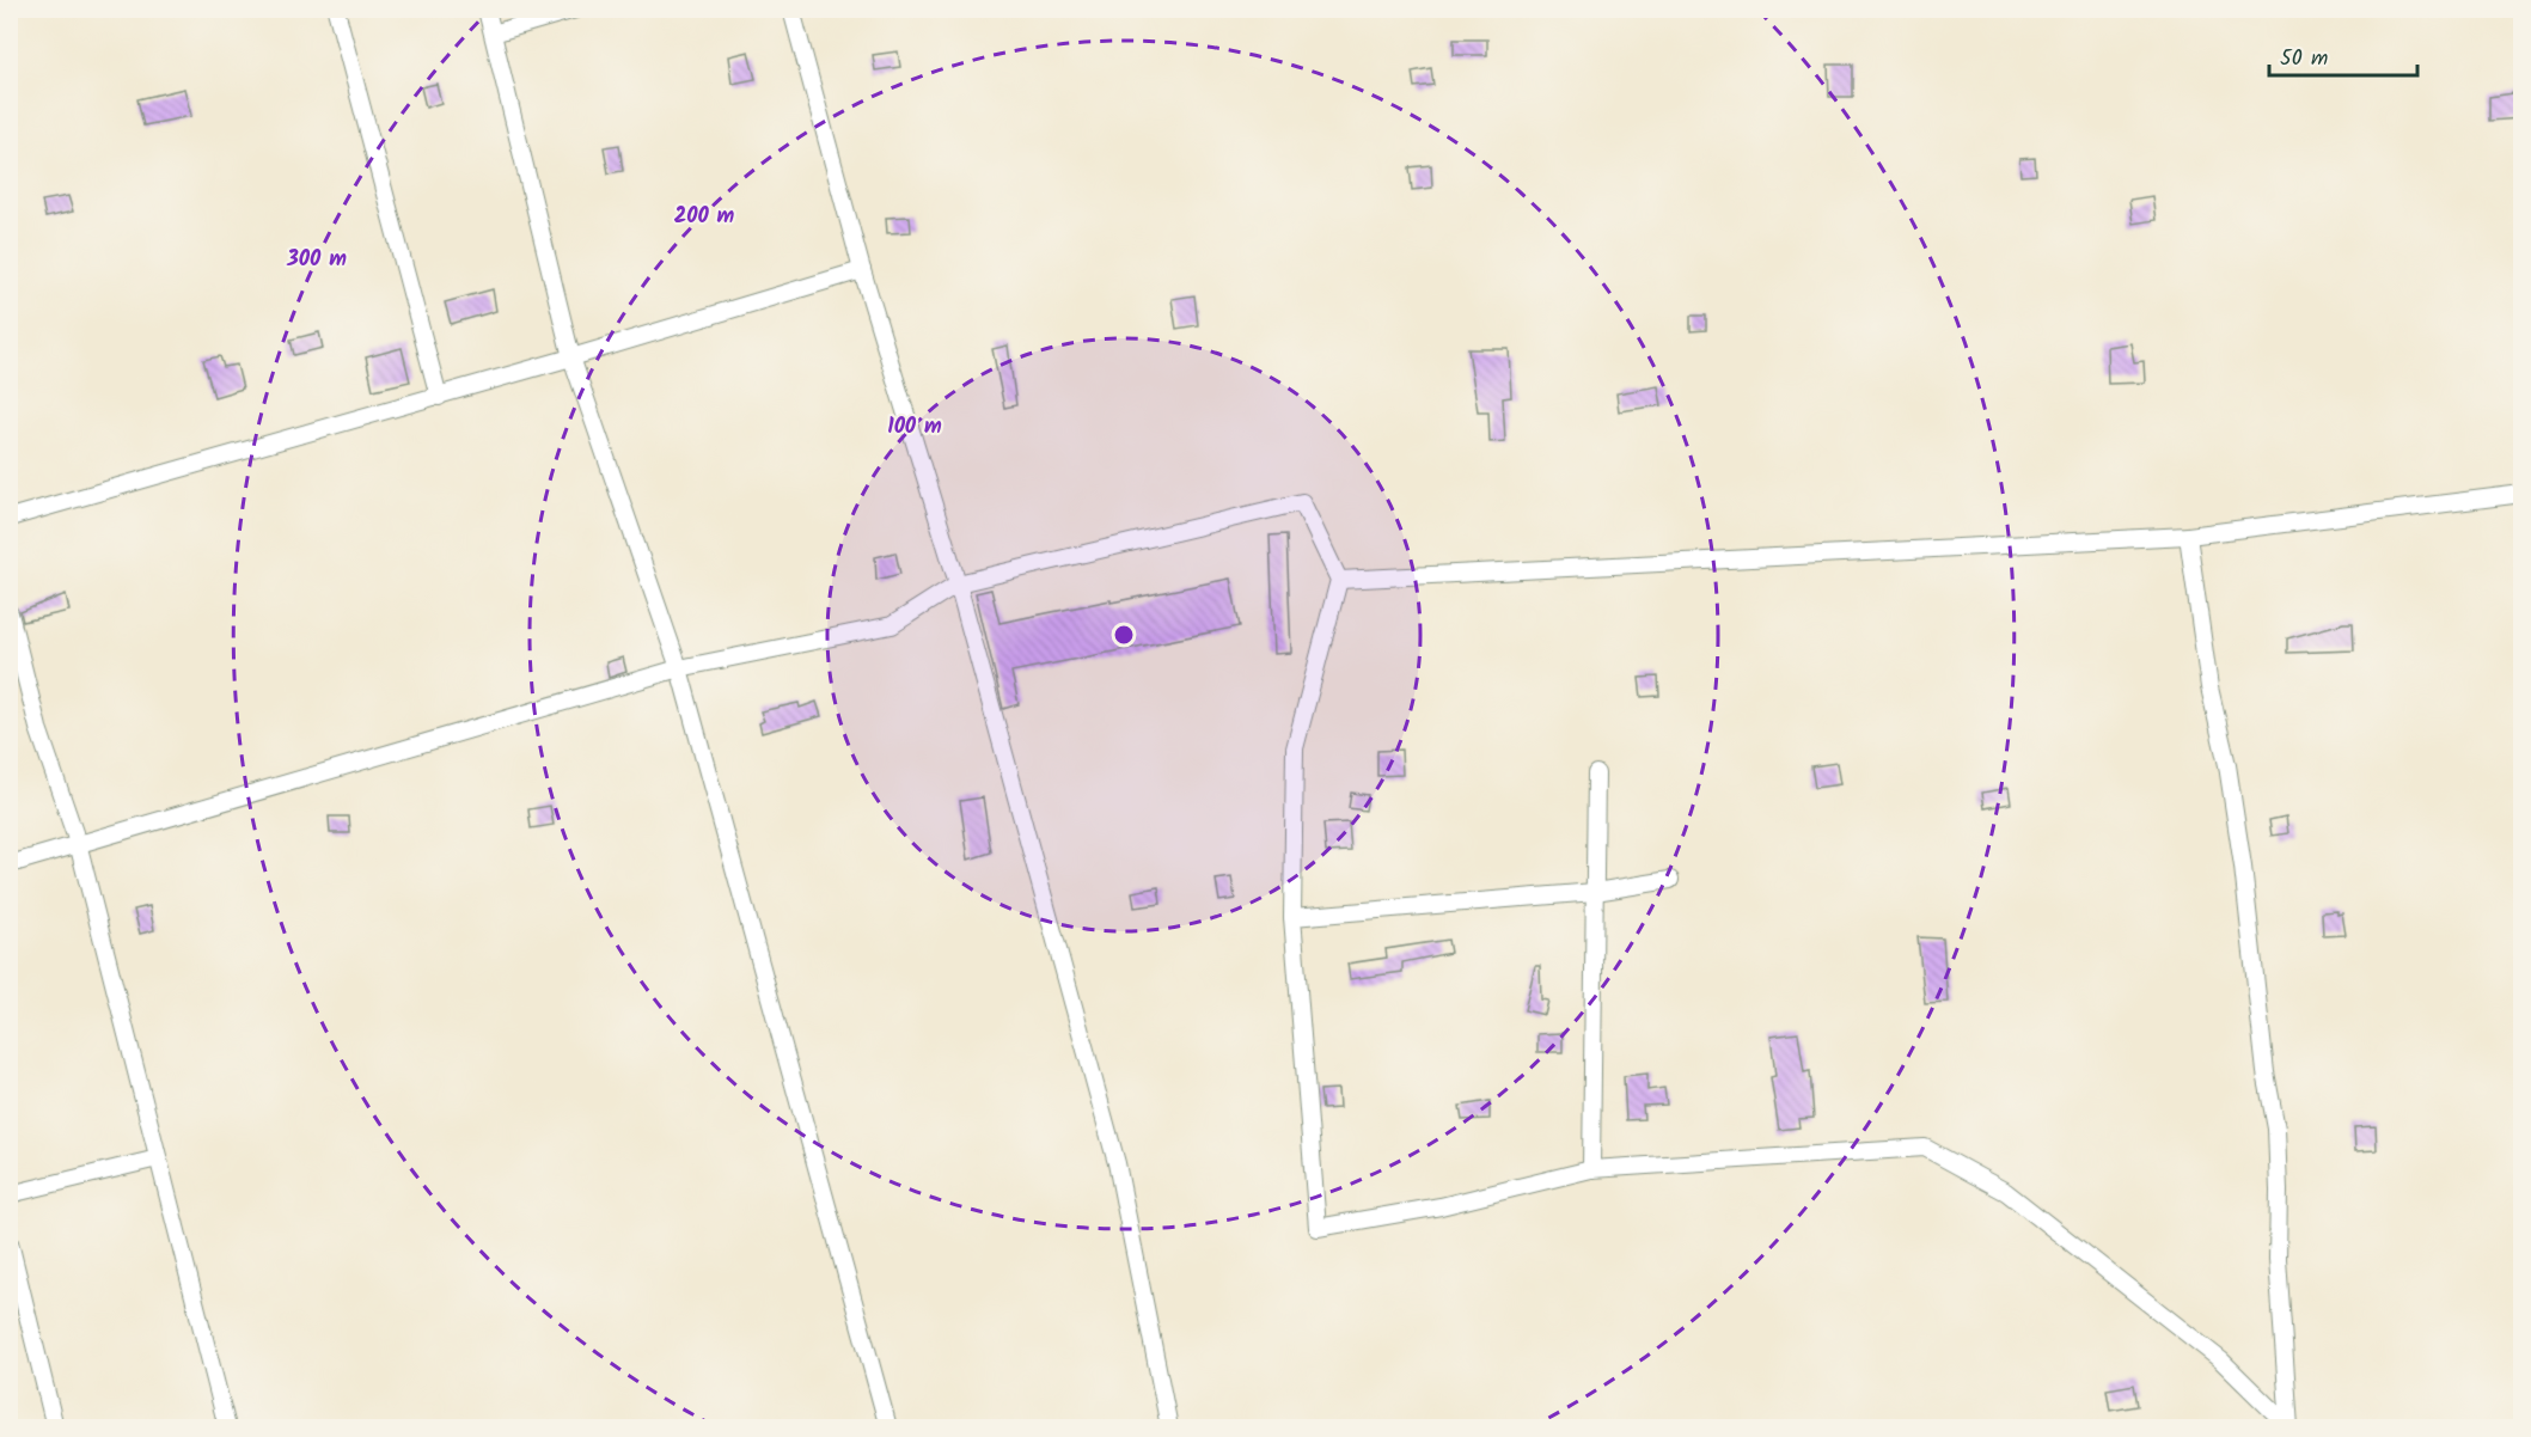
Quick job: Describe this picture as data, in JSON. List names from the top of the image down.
{
  "scale_bar": "50 m",
  "rings": ["200 m", "300 m", "100 m"]
}
